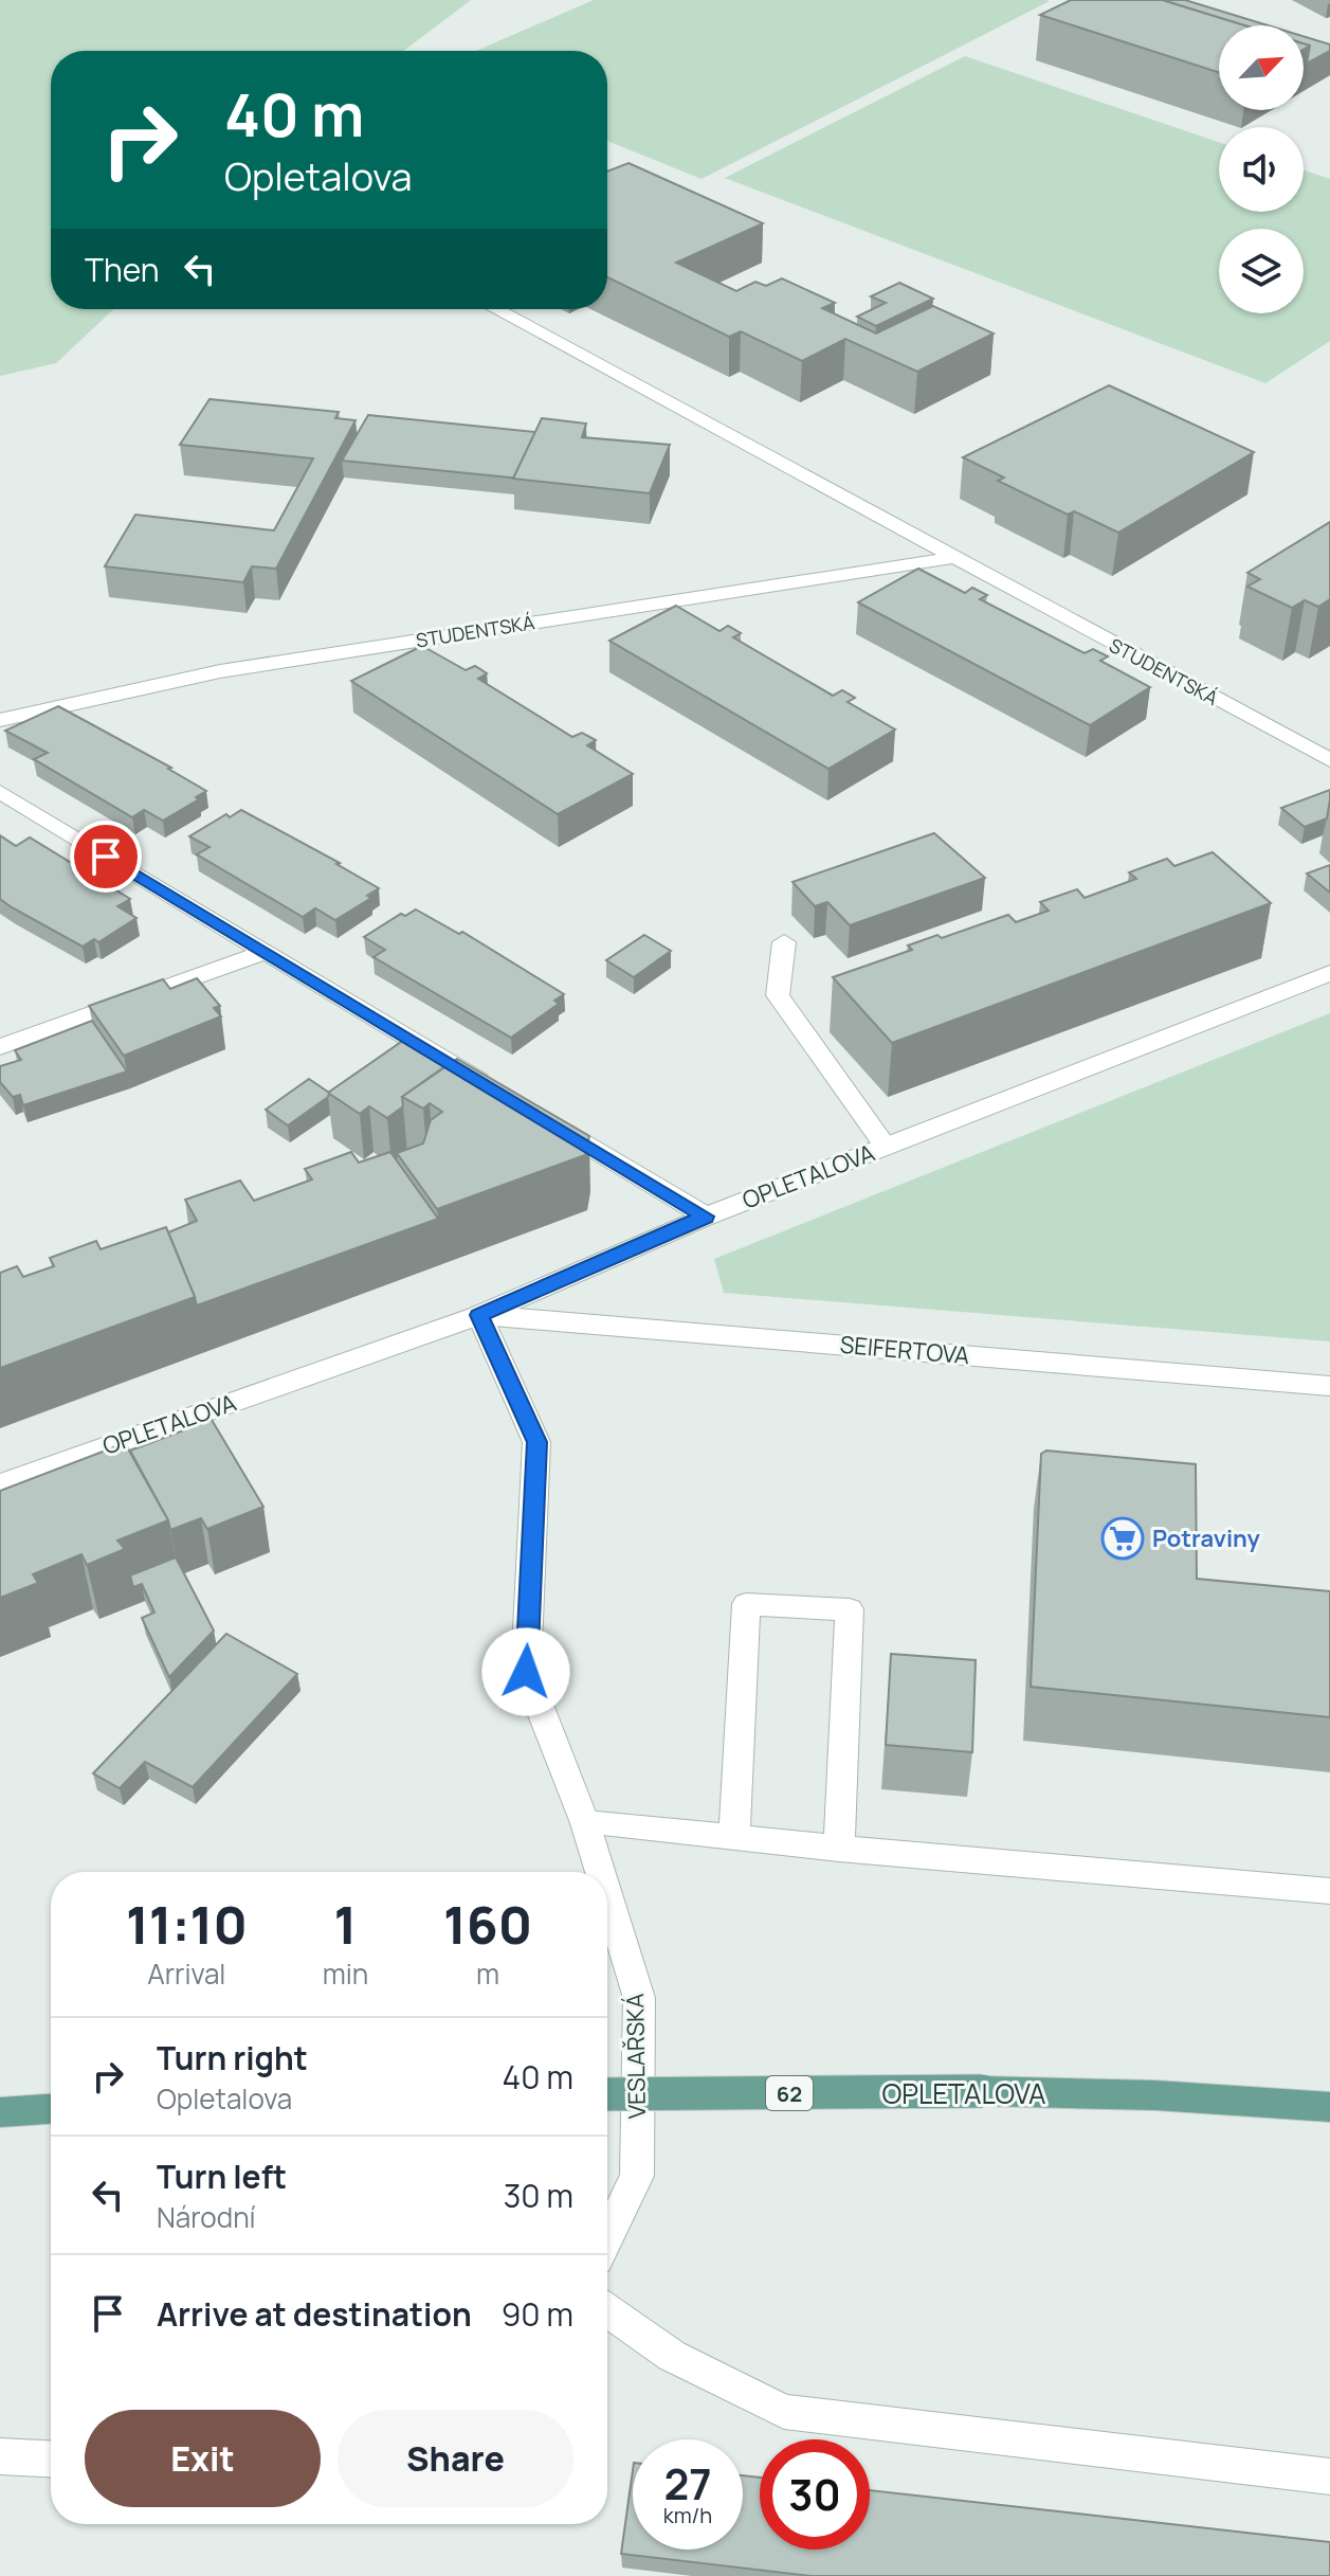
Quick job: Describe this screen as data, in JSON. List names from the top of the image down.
{
  "streets": {
    "main road": ["OPLETALOVA", "62"],
    "street": ["STUDENTSKÁ", "SEIFERTOVA", "VESLAŘSKÁ"]
  },
  "crossings": [
    ["OPLETALOVA", "SEIFERTOVA"],
    ["OPLETALOVA", "VESLAŘSKÁ"],
    ["SEIFERTOVA", "VESLAŘSKÁ"]
  ],
  "places": {
    "supermarket": ["Potraviny"]
  },
  "north": "top right",
  "page": {
    "turn": ["40 m", "Opletalova"],
    "then": "Then",
    "eta": [
      "11:10",
      "Arrival",
      "1",
      "min",
      "160",
      "m"
    ],
    "list": [
      {
        "name": "Turn right",
        "note": "Opletalova",
        "value": "40 m"
      },
      {
        "name": "Turn left",
        "note": "Národní",
        "value": "30 m"
      },
      {
        "name": "Arrive at destination",
        "value": "90 m"
      }
    ],
    "buttons": ["Exit", "Share"],
    "speed": "27 km/h",
    "limit": "30"
  }
}
